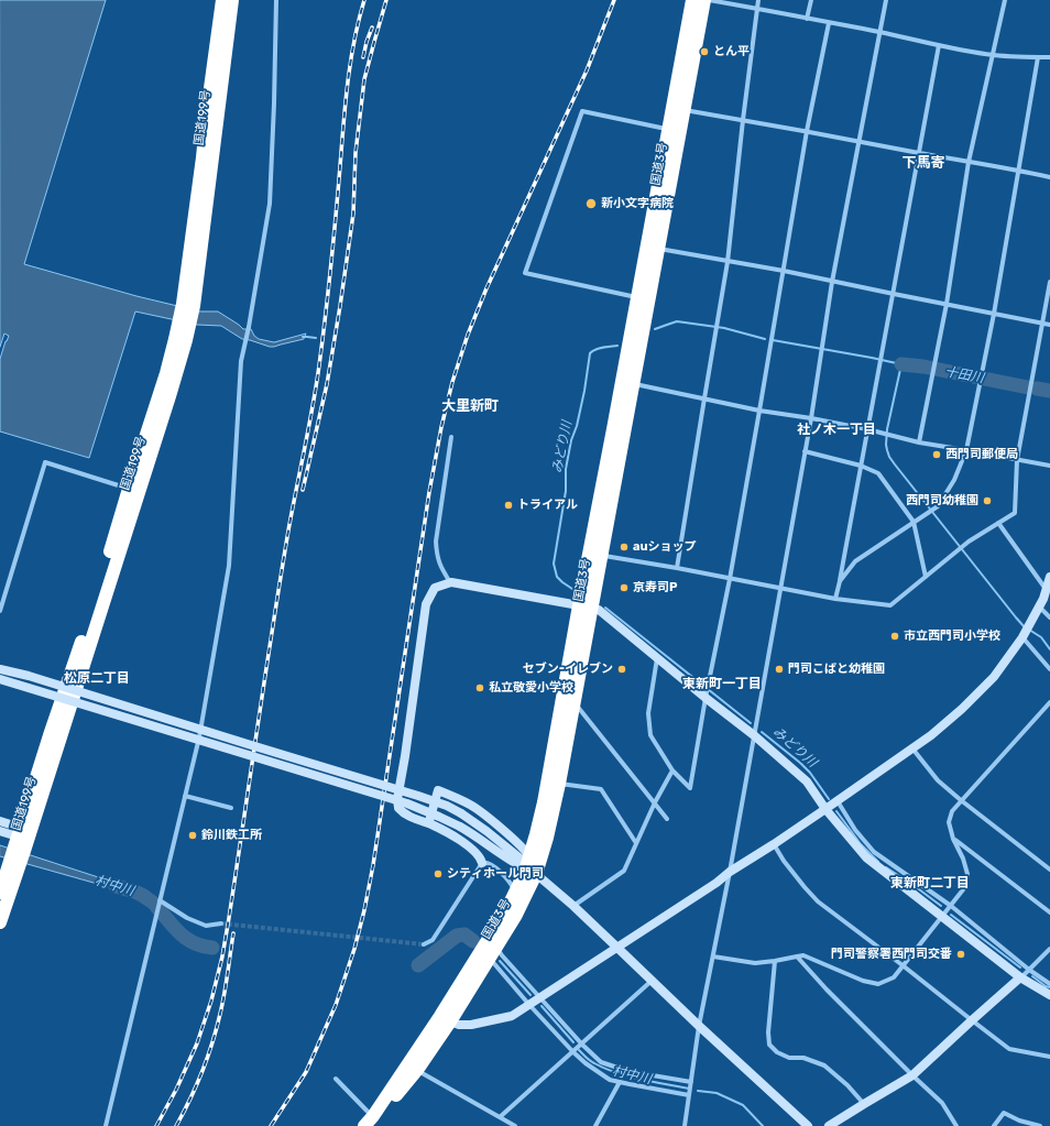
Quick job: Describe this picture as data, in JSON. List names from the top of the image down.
{
  "streets": {
    "highway": ["国道199号", "国道3号"]
  },
  "districts": [
    "下馬寄",
    "大里新町",
    "社ノ木一丁目",
    "松原二丁目",
    "東新町一丁目",
    "東新町二丁目"
  ],
  "water": ["十田川", "みどり川", "村中川"],
  "places": [
    "とん平",
    "新小文字病院",
    "西門司郵便局",
    "西門司幼稚園",
    "トライアル",
    "auショップ",
    "京寿司P",
    "市立西門司小学校",
    "セブン-イレブン",
    "門司こばと幼稚園",
    "私立敬愛小学校",
    "鈴川鉄工所",
    "シティホール門司",
    "門司警察署西門司交番"
  ]
}
